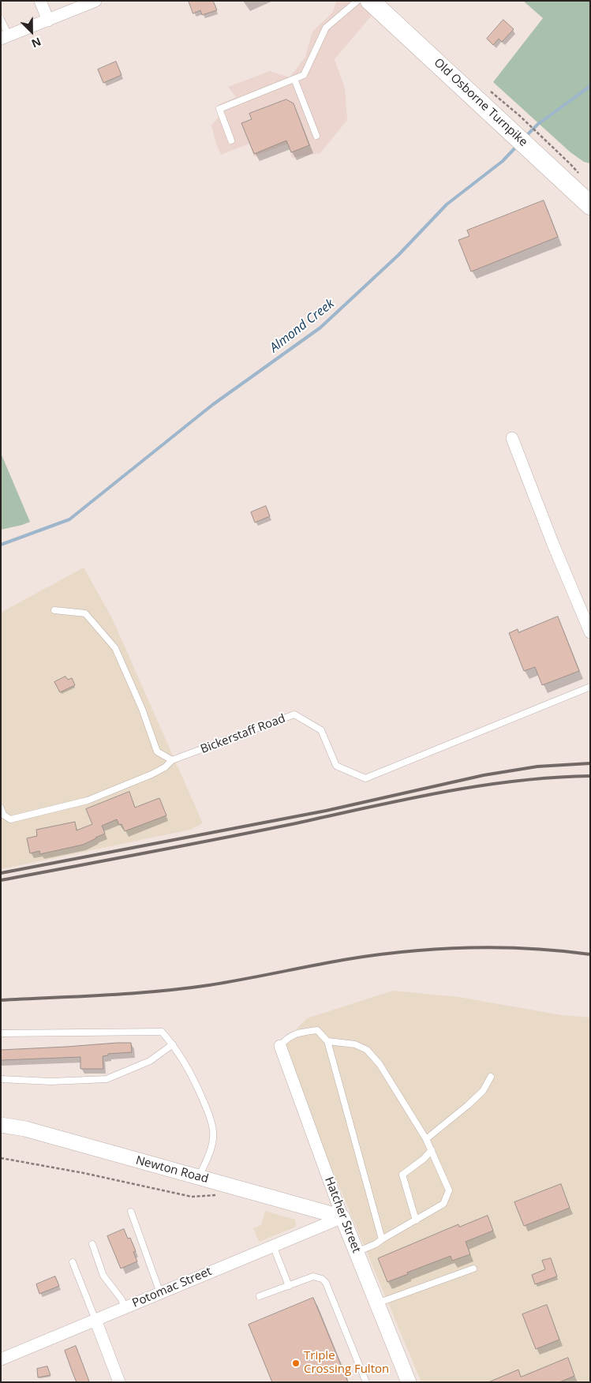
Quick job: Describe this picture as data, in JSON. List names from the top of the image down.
{
  "streets": {
    "main road": ["Old Osborne Turnpike"],
    "street": ["Newton Road", "Hatcher Street", "Potomac Street"],
    "lane": ["Bickerstaff Road"]
  },
  "crossings": [
    ["Newton Road", "Hatcher Street"],
    ["Newton Road", "Potomac Street"],
    ["Hatcher Street", "Potomac Street"]
  ],
  "water": ["Almond Creek"],
  "places": ["Triple Crossing Fulton"],
  "north": "bottom right"
}
